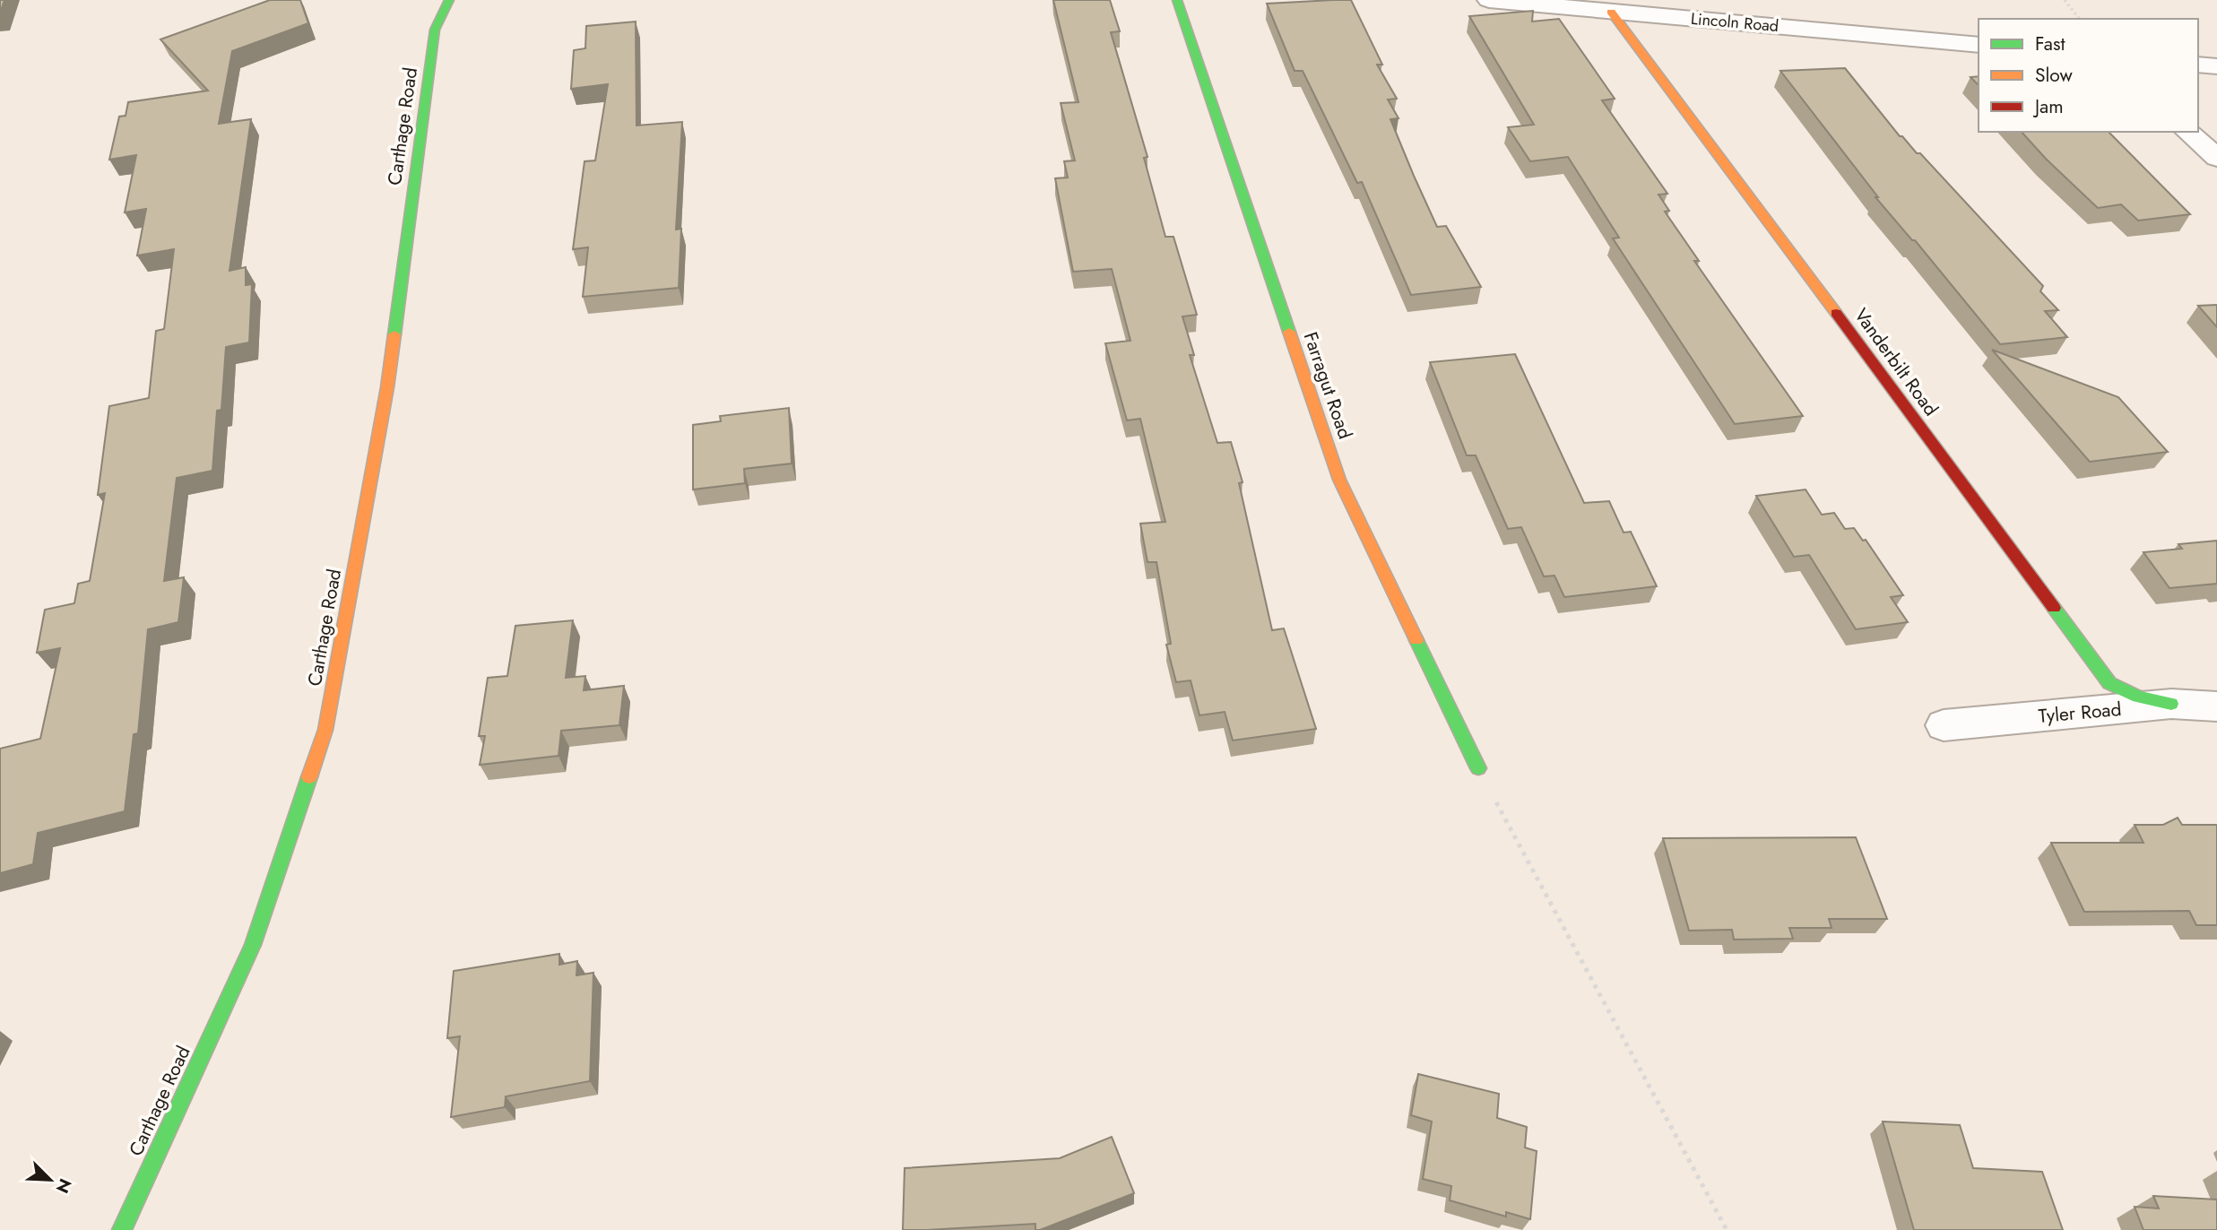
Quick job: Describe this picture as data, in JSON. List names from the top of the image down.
{
  "streets": {
    "street": [
      "Lincoln Road",
      "Carthage Road",
      "Vanderbilt Road",
      "Farragut Road",
      "Tyler Road"
    ]
  },
  "crossings": [
    ["Lincoln Road", "Vanderbilt Road"],
    ["Vanderbilt Road", "Tyler Road"]
  ],
  "legend": ["Fast", "Slow", "Jam"],
  "north": "bottom right"
}
